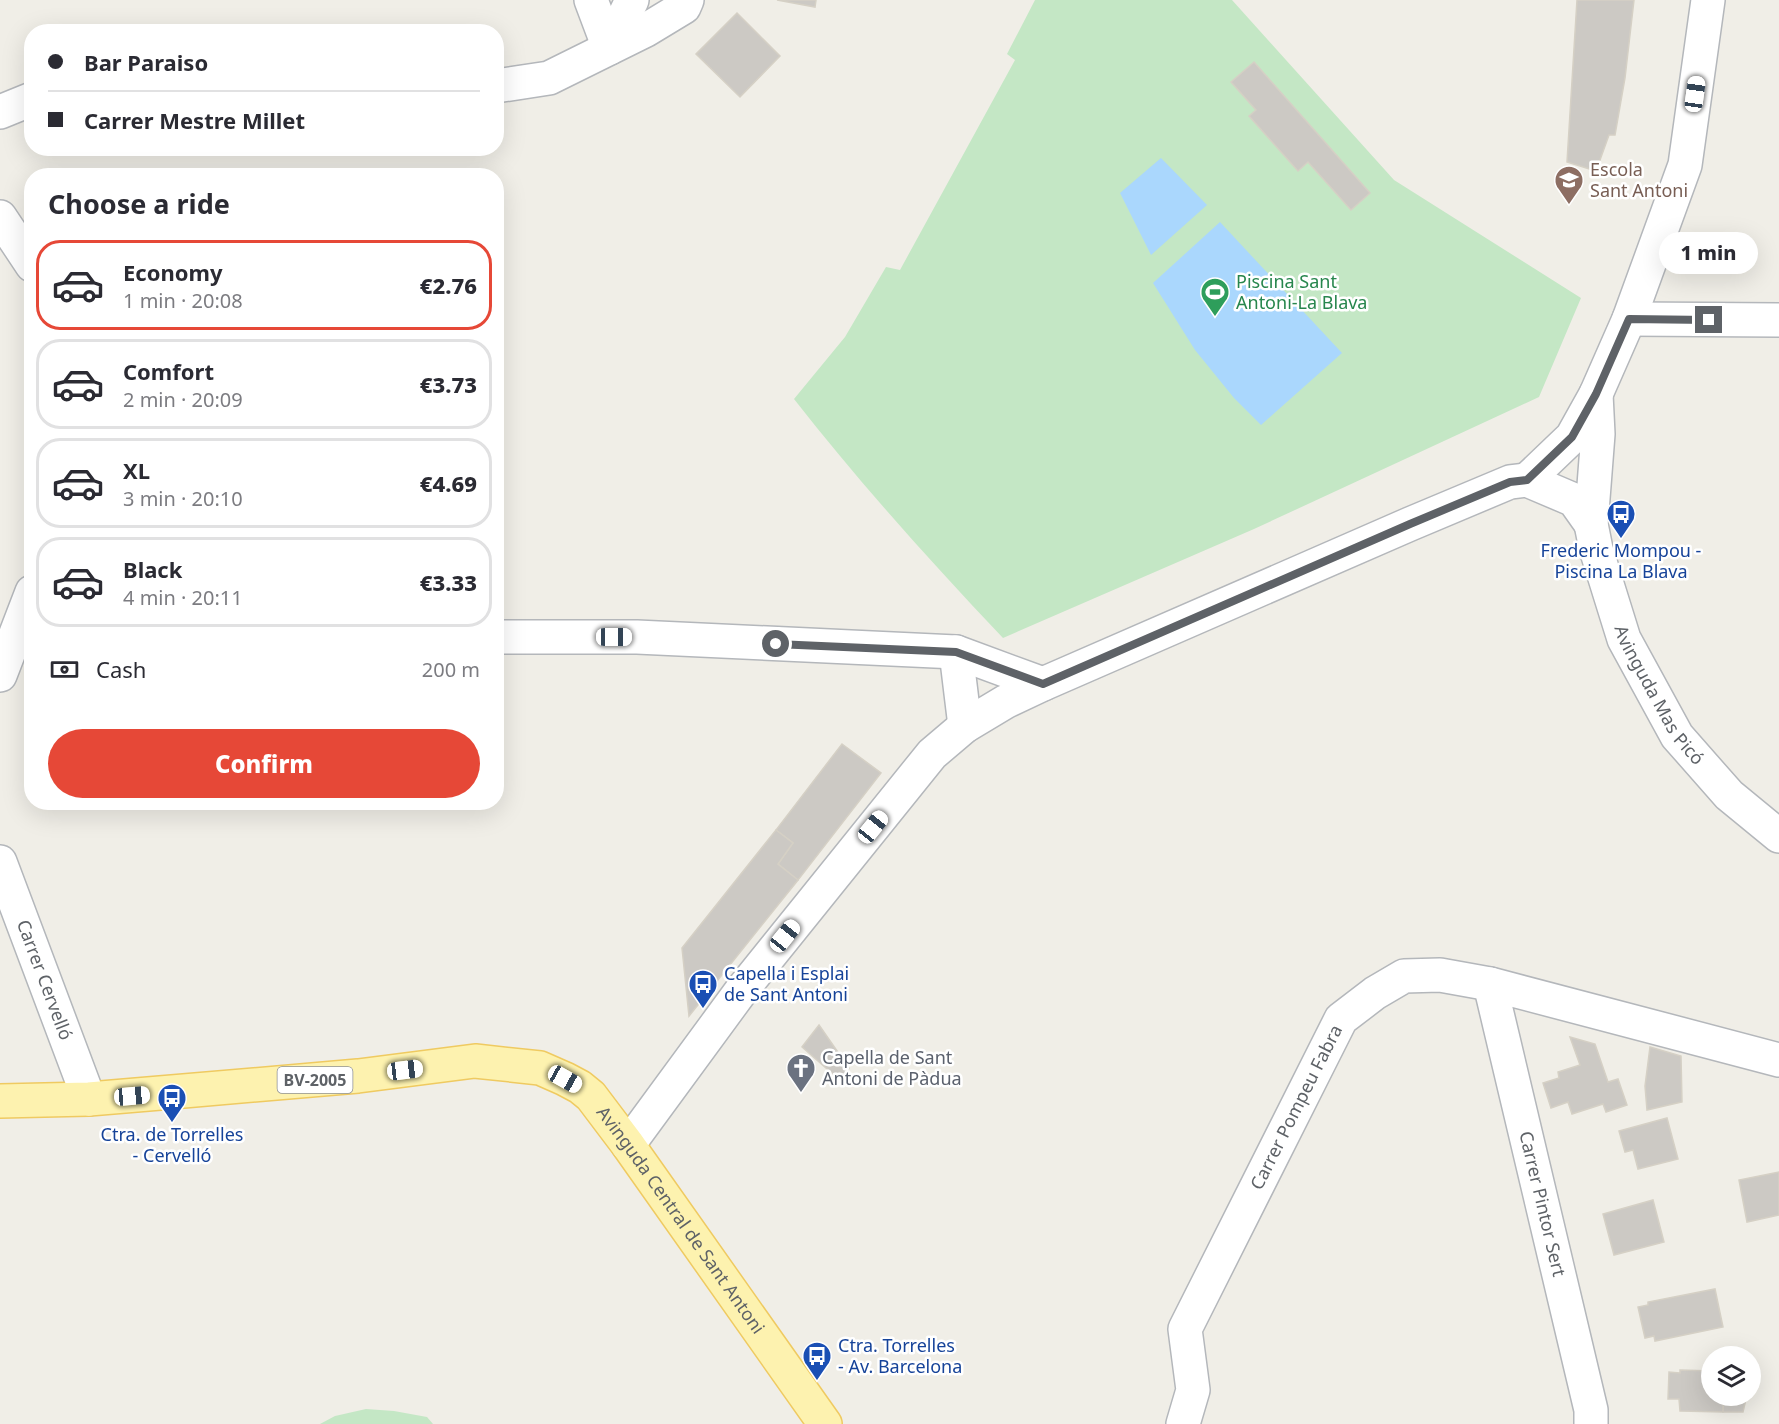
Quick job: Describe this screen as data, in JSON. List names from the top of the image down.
{
  "streets": {
    "main road": ["BV-2005", "Avinguda Central de Sant Antoni"],
    "street": [
      "Avinguda Mas Picó",
      "Carrer Cervelló",
      "Carrer Pompeu Fabra",
      "Carrer Pintor Sert"
    ]
  },
  "crossings": [
    ["Carrer Cervelló", "Avinguda Central de Sant Antoni"],
    ["Carrer Pompeu Fabra", "Carrer Pintor Sert"]
  ],
  "places": {
    "school or university": ["Escola Sant Antoni"],
    "sports": ["Piscina Sant Antoni-La Blava"],
    "bus stop": [
      "Frederic Mompou - Piscina La Blava",
      "Capella i Esplai de Sant Antoni",
      "Ctra. de Torrelles - Cervelló",
      "Ctra. Torrelles - Av. Barcelona"
    ],
    "church": ["Capella de Sant Antoni de Pàdua"]
  },
  "page": {
    "banner": ["Bar Paraiso", "Carrer Mestre Millet"],
    "heading": "Choose a ride",
    "bubble": "1 min",
    "list": [
      {
        "name": "Economy",
        "note": "1 min · 20:08",
        "value": "€2.76"
      },
      {
        "name": "Comfort",
        "note": "2 min · 20:09",
        "value": "€3.73"
      },
      {
        "name": "XL",
        "note": "3 min · 20:10",
        "value": "€4.69"
      },
      {
        "name": "Black",
        "note": "4 min · 20:11",
        "value": "€3.33"
      }
    ],
    "pay": ["Cash", "200 m"],
    "buttons": "Confirm"
  }
}
